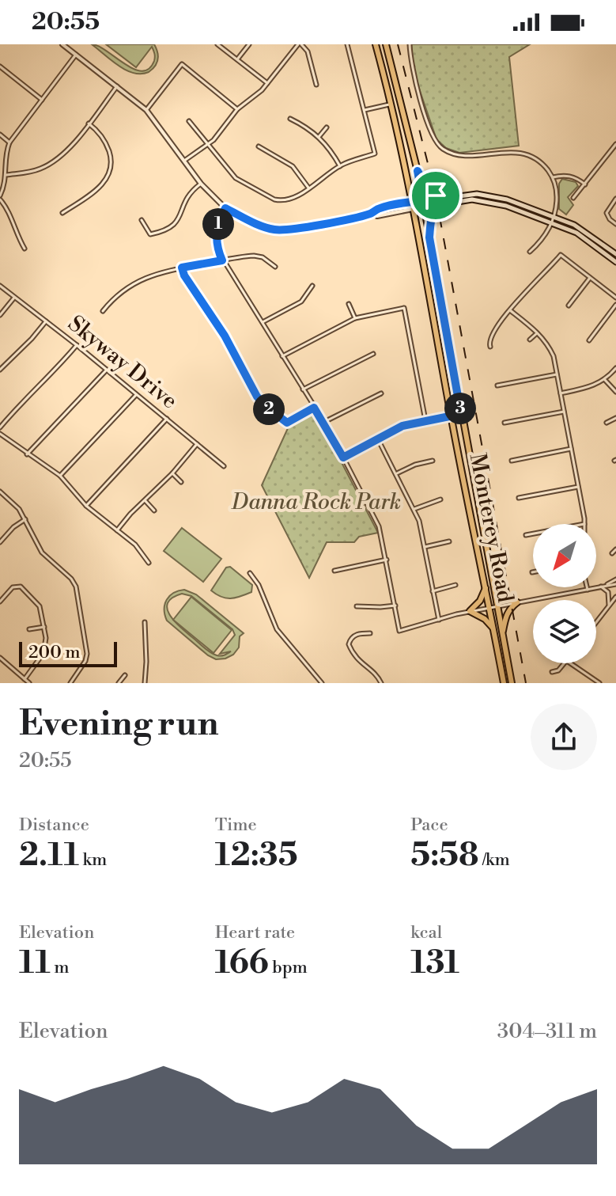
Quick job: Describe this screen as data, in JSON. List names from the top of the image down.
{
  "streets": {
    "main road": ["Monterey Road"],
    "street": ["Skyway Drive"]
  },
  "parks": ["Danna Rock Park"],
  "scale_bar": "200 m",
  "north": "bottom left",
  "page": {
    "status": "20:55",
    "pins": ["1", "3", "2"],
    "scale": "200 m",
    "heading": ["Evening run", "20:55"],
    "stats": [
      ["Distance", "2.11 km"],
      ["Time", "12:35"],
      ["Pace", "5:58 /km"],
      ["Elevation", "11 m"],
      ["Heart rate", "166 bpm"],
      ["kcal", "131"]
    ],
    "chart": ["Elevation", "304–311 m"]
  }
}
